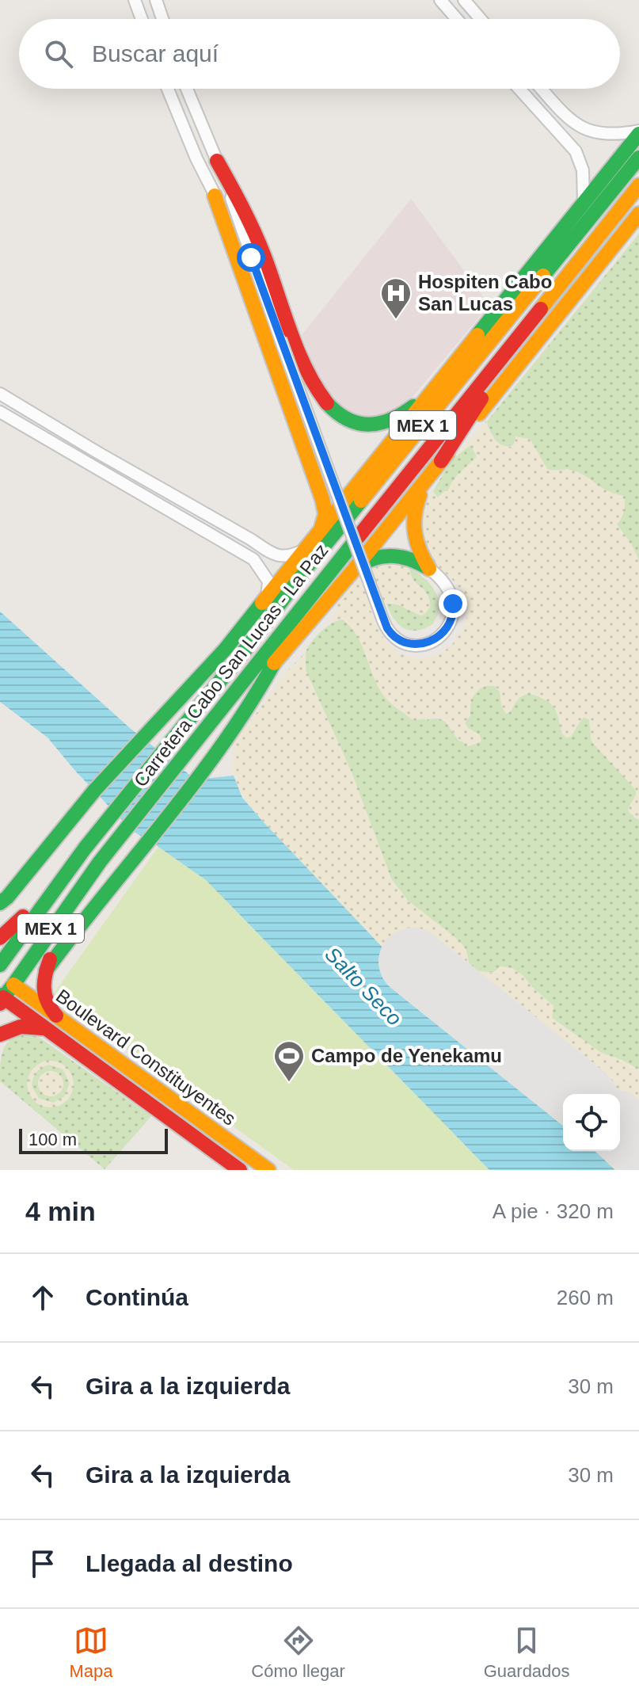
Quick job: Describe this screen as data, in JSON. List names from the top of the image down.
{
  "streets": {
    "main road": ["MEX 1", "Carretera Cabo San Lucas - La Paz", "Boulevard Constituyentes"]
  },
  "crossings": [
    ["MEX 1", "Carretera Cabo San Lucas - La Paz"],
    ["Carretera Cabo San Lucas - La Paz", "Boulevard Constituyentes"]
  ],
  "water": ["Salto Seco"],
  "places": {
    "hospital": ["Hospiten Cabo San Lucas"],
    "sports": ["Campo de Yenekamu"]
  },
  "scale_bar": "100 m",
  "page": {
    "search": "Buscar aquí",
    "scale": "100 m",
    "heading": ["4 min", "A pie · 320 m"],
    "list": [
      ["Continúa", "260 m"],
      ["Gira a la izquierda", "30 m"],
      ["Gira a la izquierda", "30 m"],
      "Llegada al destino"
    ],
    "nav": ["Mapa", "Cómo llegar", "Guardados"]
  }
}
